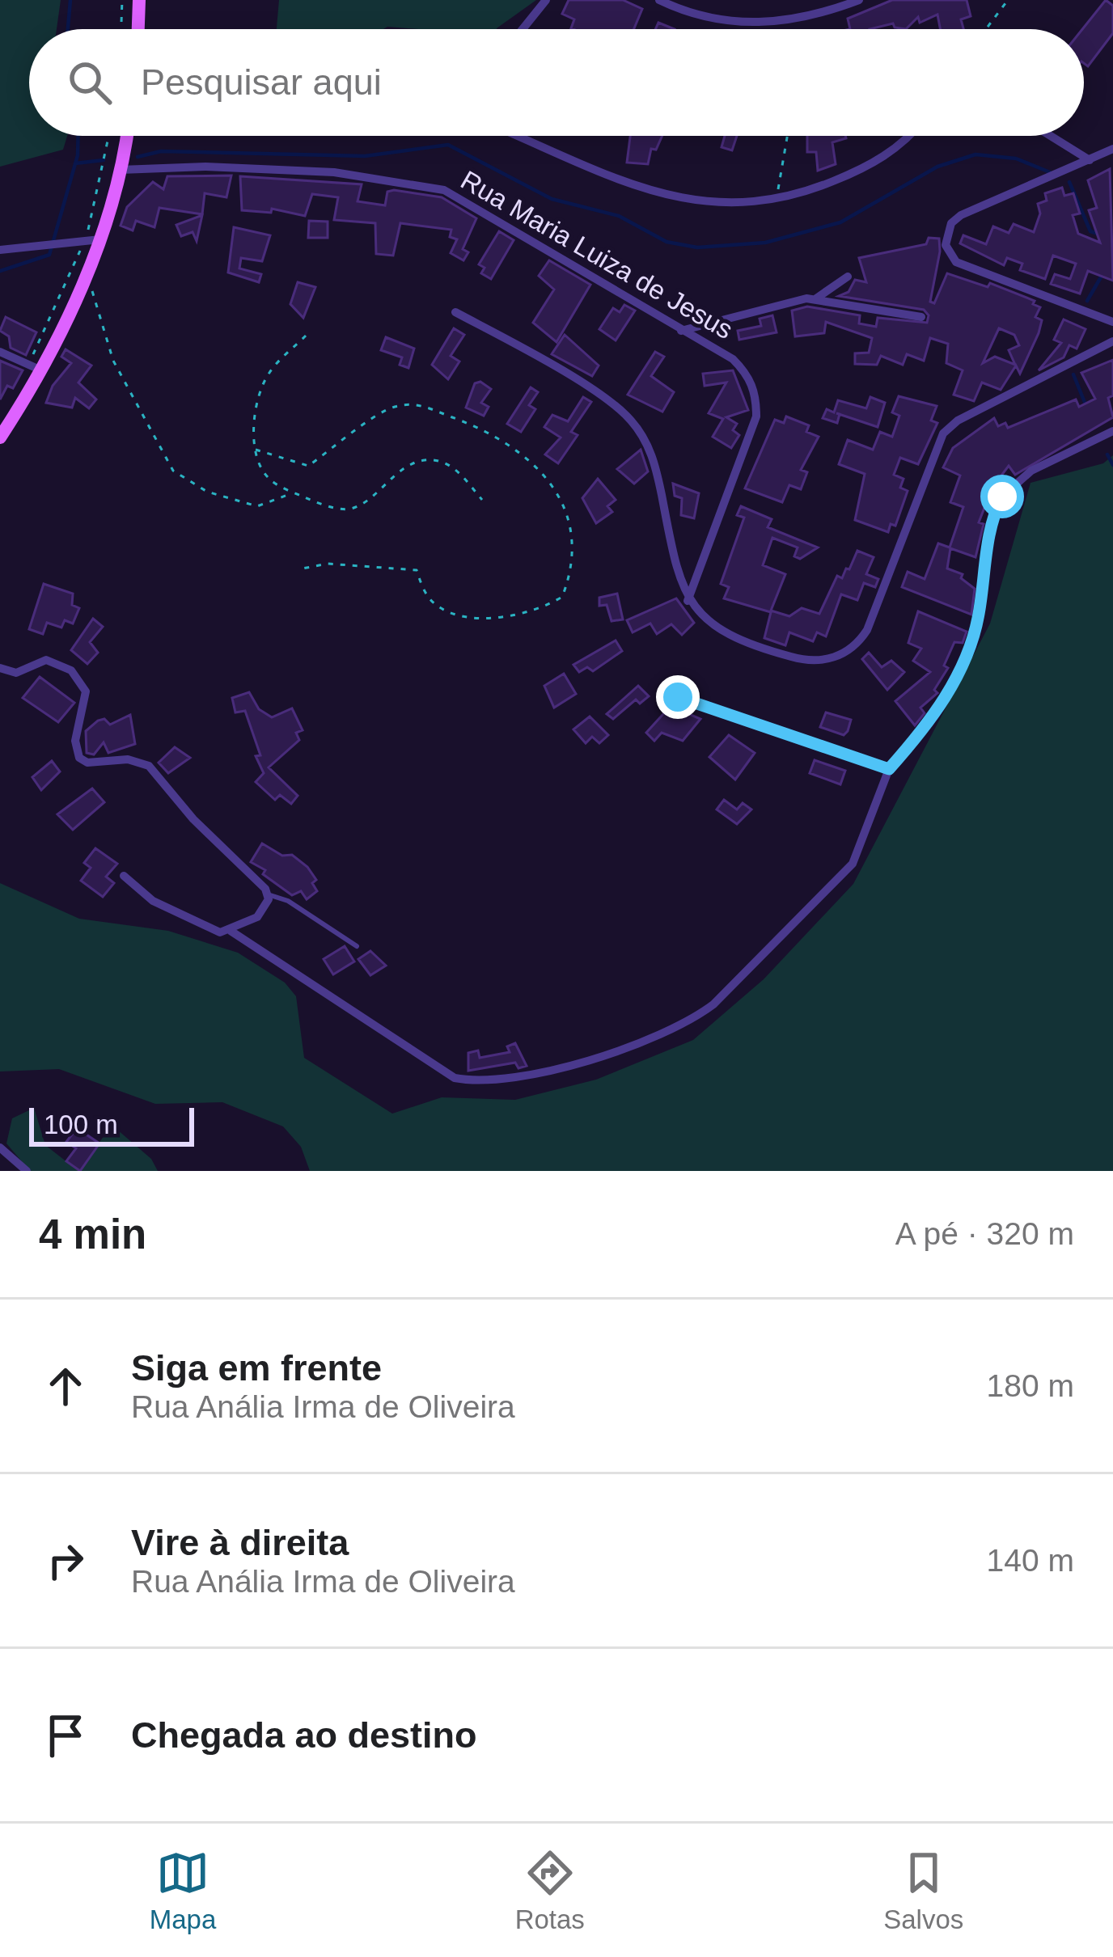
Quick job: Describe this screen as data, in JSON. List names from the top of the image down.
{
  "streets": {
    "street": ["Rua Maria Luiza de Jesus"]
  },
  "scale_bar": "100 m",
  "page": {
    "search": "Pesquisar aqui",
    "scale": "100 m",
    "heading": ["4 min", "A pé · 320 m"],
    "list": [
      ["Siga em frente", "Rua Anália Irma de Oliveira", "180 m"],
      ["Vire à direita", "Rua Anália Irma de Oliveira", "140 m"],
      "Chegada ao destino"
    ],
    "nav": ["Mapa", "Rotas", "Salvos"]
  }
}
